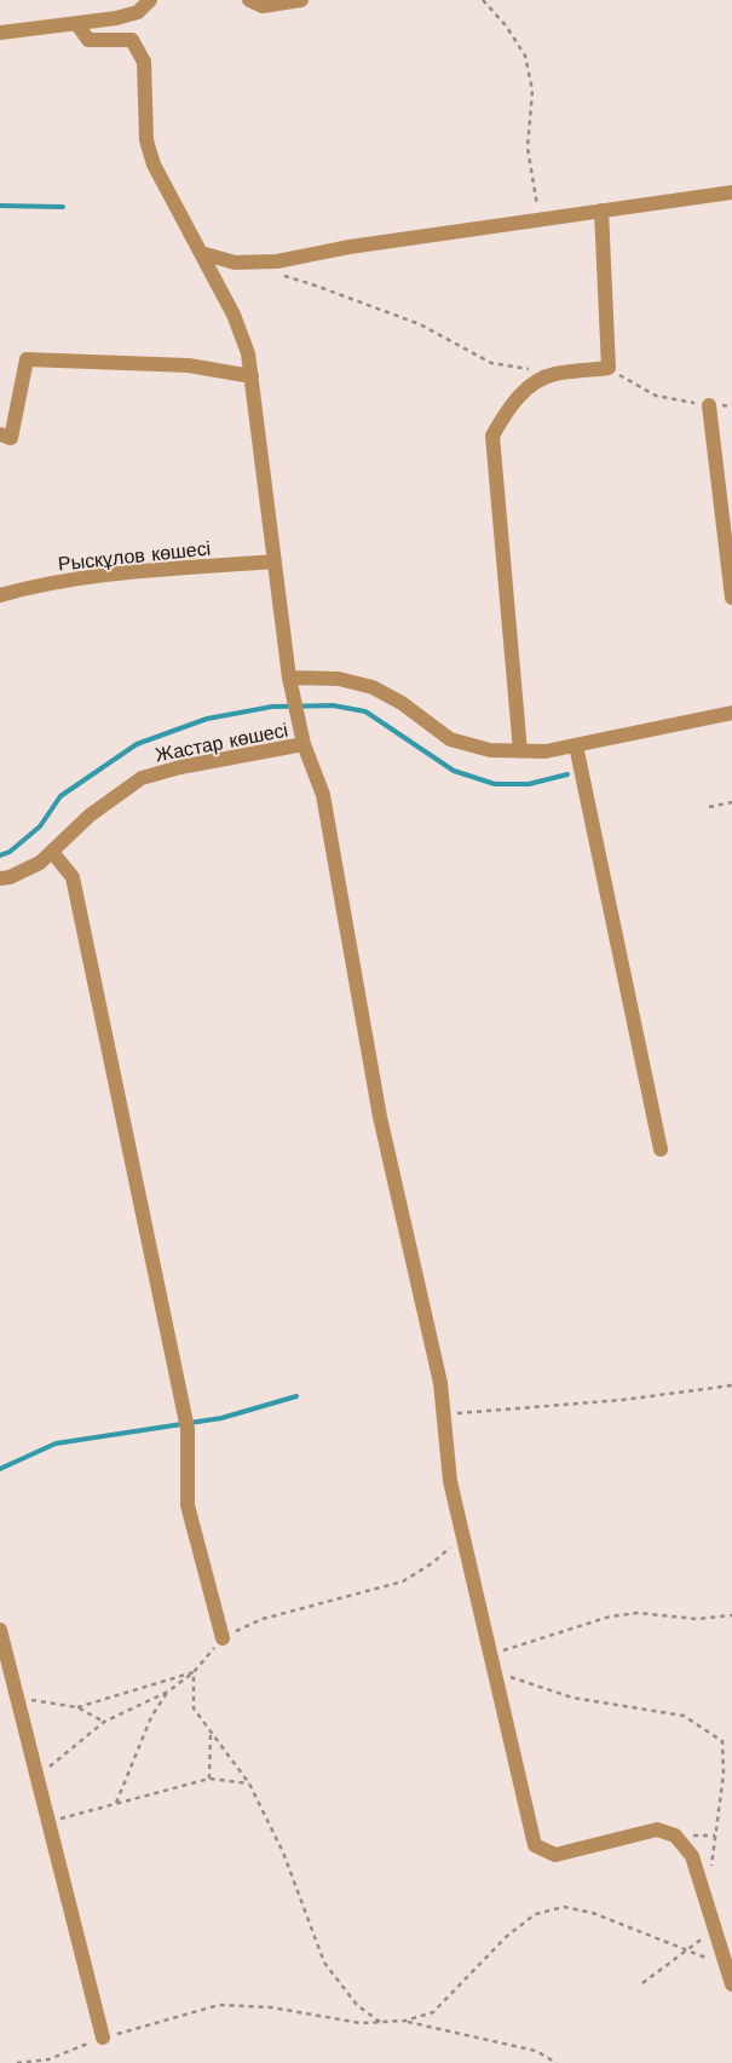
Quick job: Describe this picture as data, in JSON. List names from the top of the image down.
{
  "streets": {
    "street": ["Рыскұлов көшесі", "Жастар көшесі"]
  }
}
